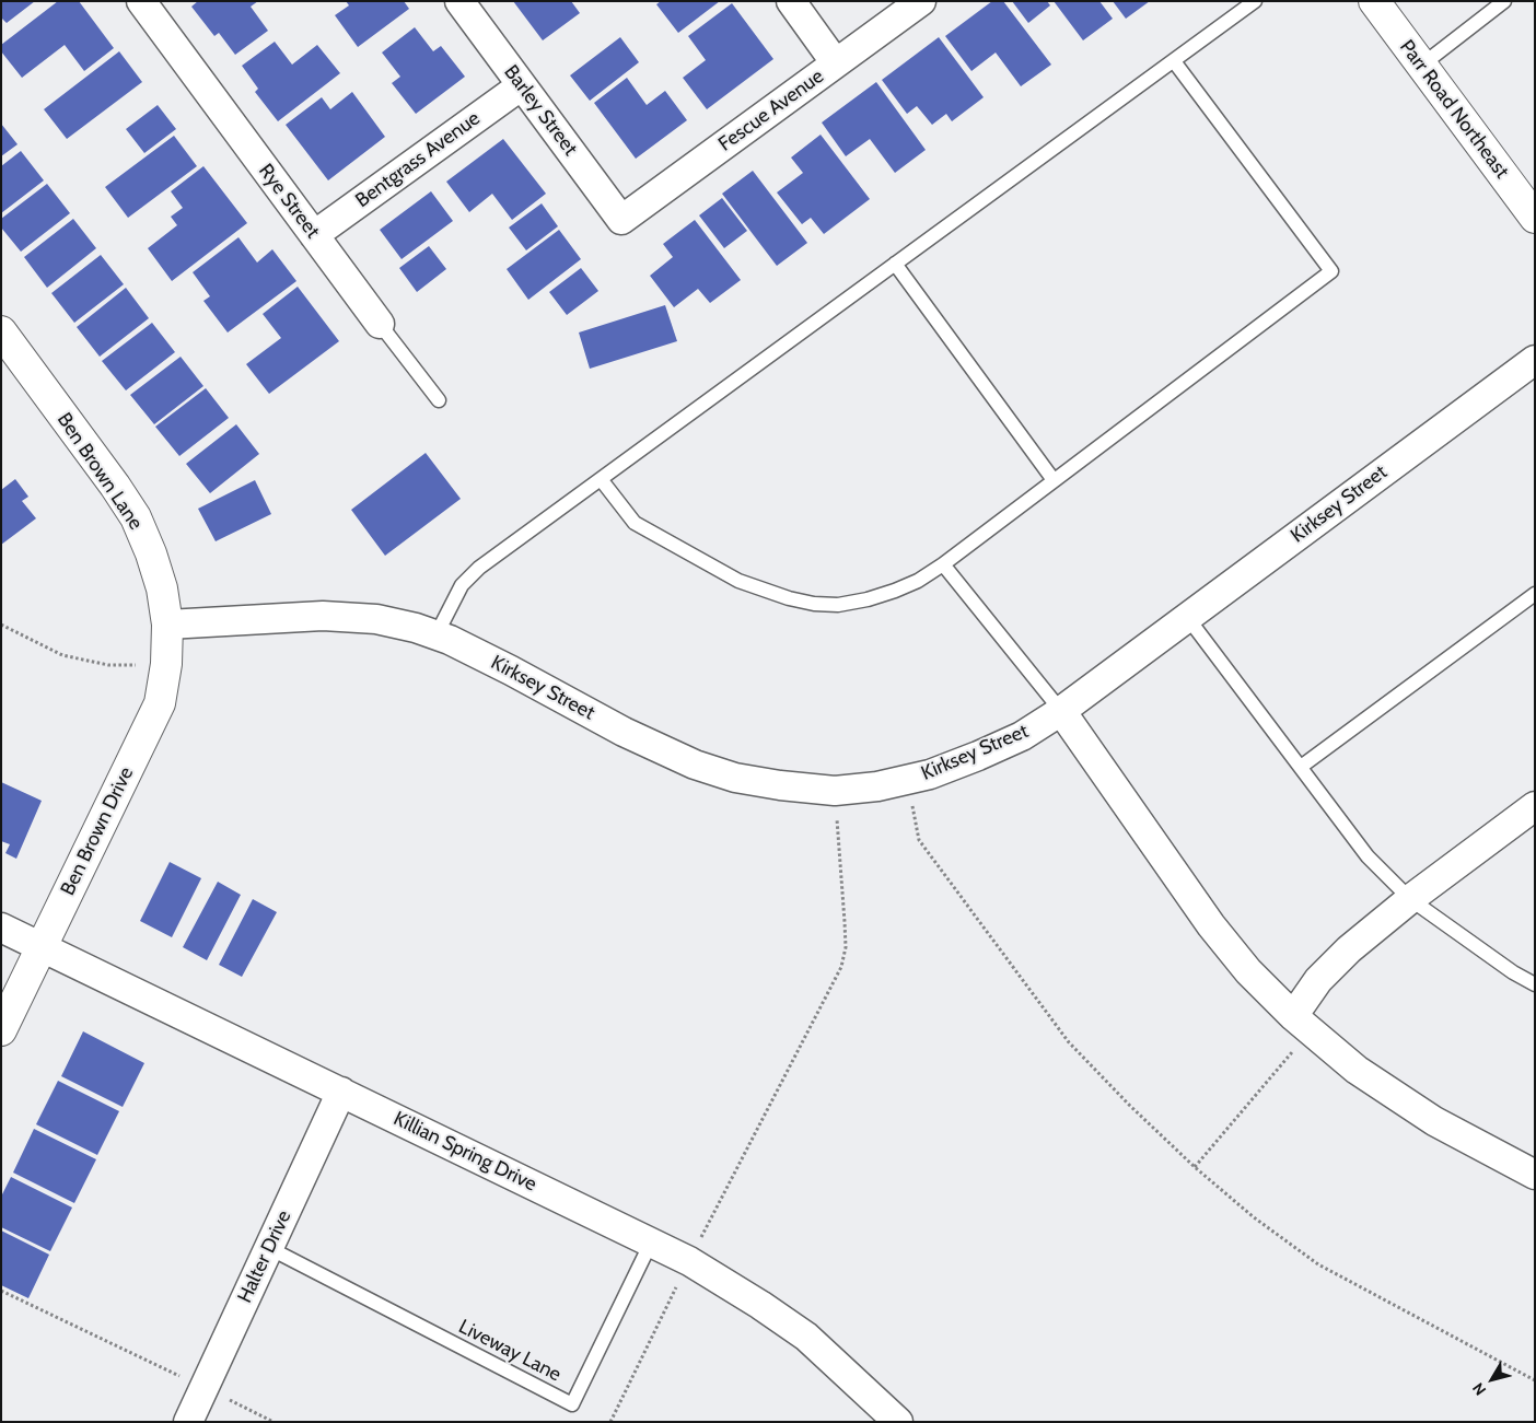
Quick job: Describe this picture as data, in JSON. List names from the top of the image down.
{
  "streets": {
    "street": [
      "Parr Road Northeast",
      "Barley Street",
      "Fescue Avenue",
      "Bentgrass Avenue",
      "Rye Street",
      "Ben Brown Lane",
      "Kirksey Street",
      "Ben Brown Drive",
      "Killian Spring Drive",
      "Halter Drive"
    ],
    "lane": ["Liveway Lane"]
  },
  "crossings": [
    ["Barley Street", "Fescue Avenue"],
    ["Barley Street", "Bentgrass Avenue"],
    ["Bentgrass Avenue", "Rye Street"],
    ["Ben Brown Lane", "Kirksey Street"],
    ["Ben Brown Lane", "Ben Brown Drive"],
    ["Kirksey Street", "Ben Brown Drive"],
    ["Ben Brown Drive", "Killian Spring Drive"],
    ["Killian Spring Drive", "Halter Drive"],
    ["Killian Spring Drive", "Liveway Lane"],
    ["Halter Drive", "Liveway Lane"]
  ],
  "north": "bottom left"
}
